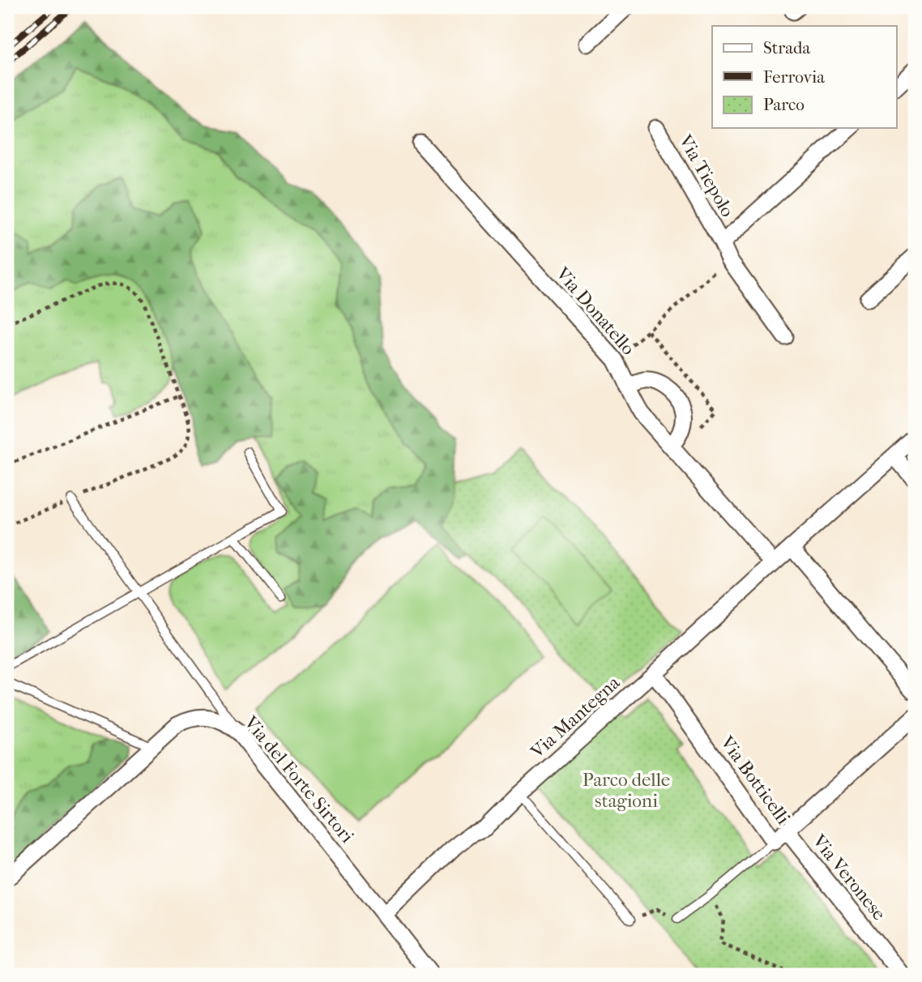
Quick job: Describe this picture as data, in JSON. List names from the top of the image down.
{
  "streets": {
    "street": [
      "Via Tiepolo",
      "Via Donatello",
      "Via Mantegna",
      "Via del Forte Sirtori",
      "Via Botticelli",
      "Via Veronese"
    ]
  },
  "crossings": [
    ["Via Donatello", "Via Mantegna"],
    ["Via Mantegna", "Via del Forte Sirtori"],
    ["Via Mantegna", "Via Botticelli"],
    ["Via Botticelli", "Via Veronese"]
  ],
  "parks": ["Parco delle stagioni"],
  "legend": ["Strada", "Ferrovia", "Parco"]
}
